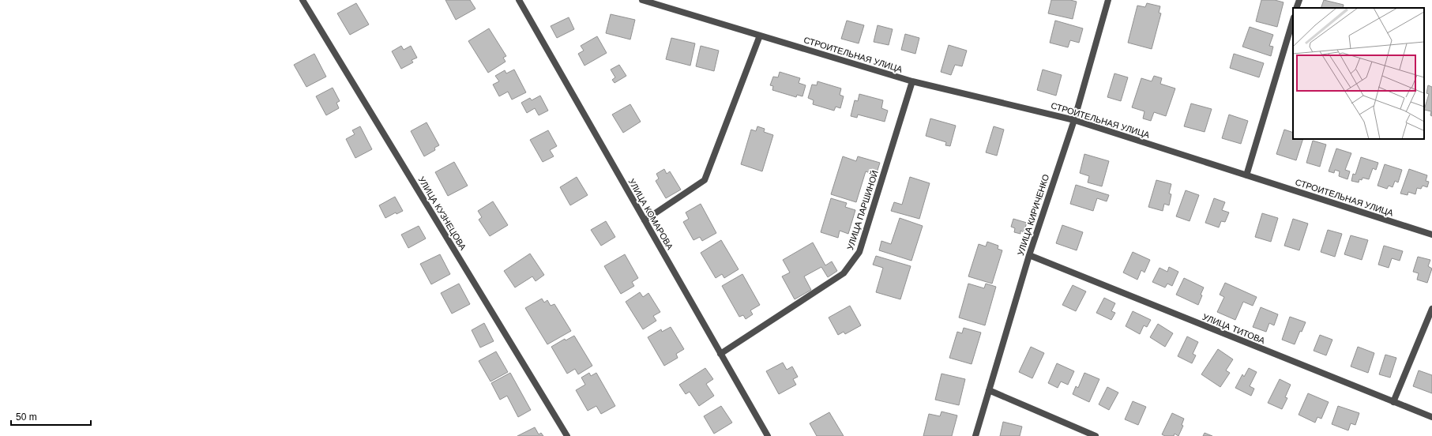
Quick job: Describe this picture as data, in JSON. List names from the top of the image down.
{
  "streets": {
    "street": [
      "СТРОИТЕЛЬНАЯ УЛИЦА",
      "УЛИЦА ПАРШИНОЙ",
      "УЛИЦА КУЗНЕЦОВА",
      "УЛИЦА КОМАРОВА",
      "УЛИЦА КИРИЧЕНКО",
      "УЛИЦА ТИТОВА"
    ]
  },
  "crossings": [
    ["СТРОИТЕЛЬНАЯ УЛИЦА", "УЛИЦА ПАРШИНОЙ"],
    ["СТРОИТЕЛЬНАЯ УЛИЦА", "УЛИЦА КИРИЧЕНКО"],
    ["УЛИЦА ПАРШИНОЙ", "УЛИЦА КОМАРОВА"],
    ["УЛИЦА КИРИЧЕНКО", "УЛИЦА ТИТОВА"]
  ],
  "scale_bar": "50 m"
}
